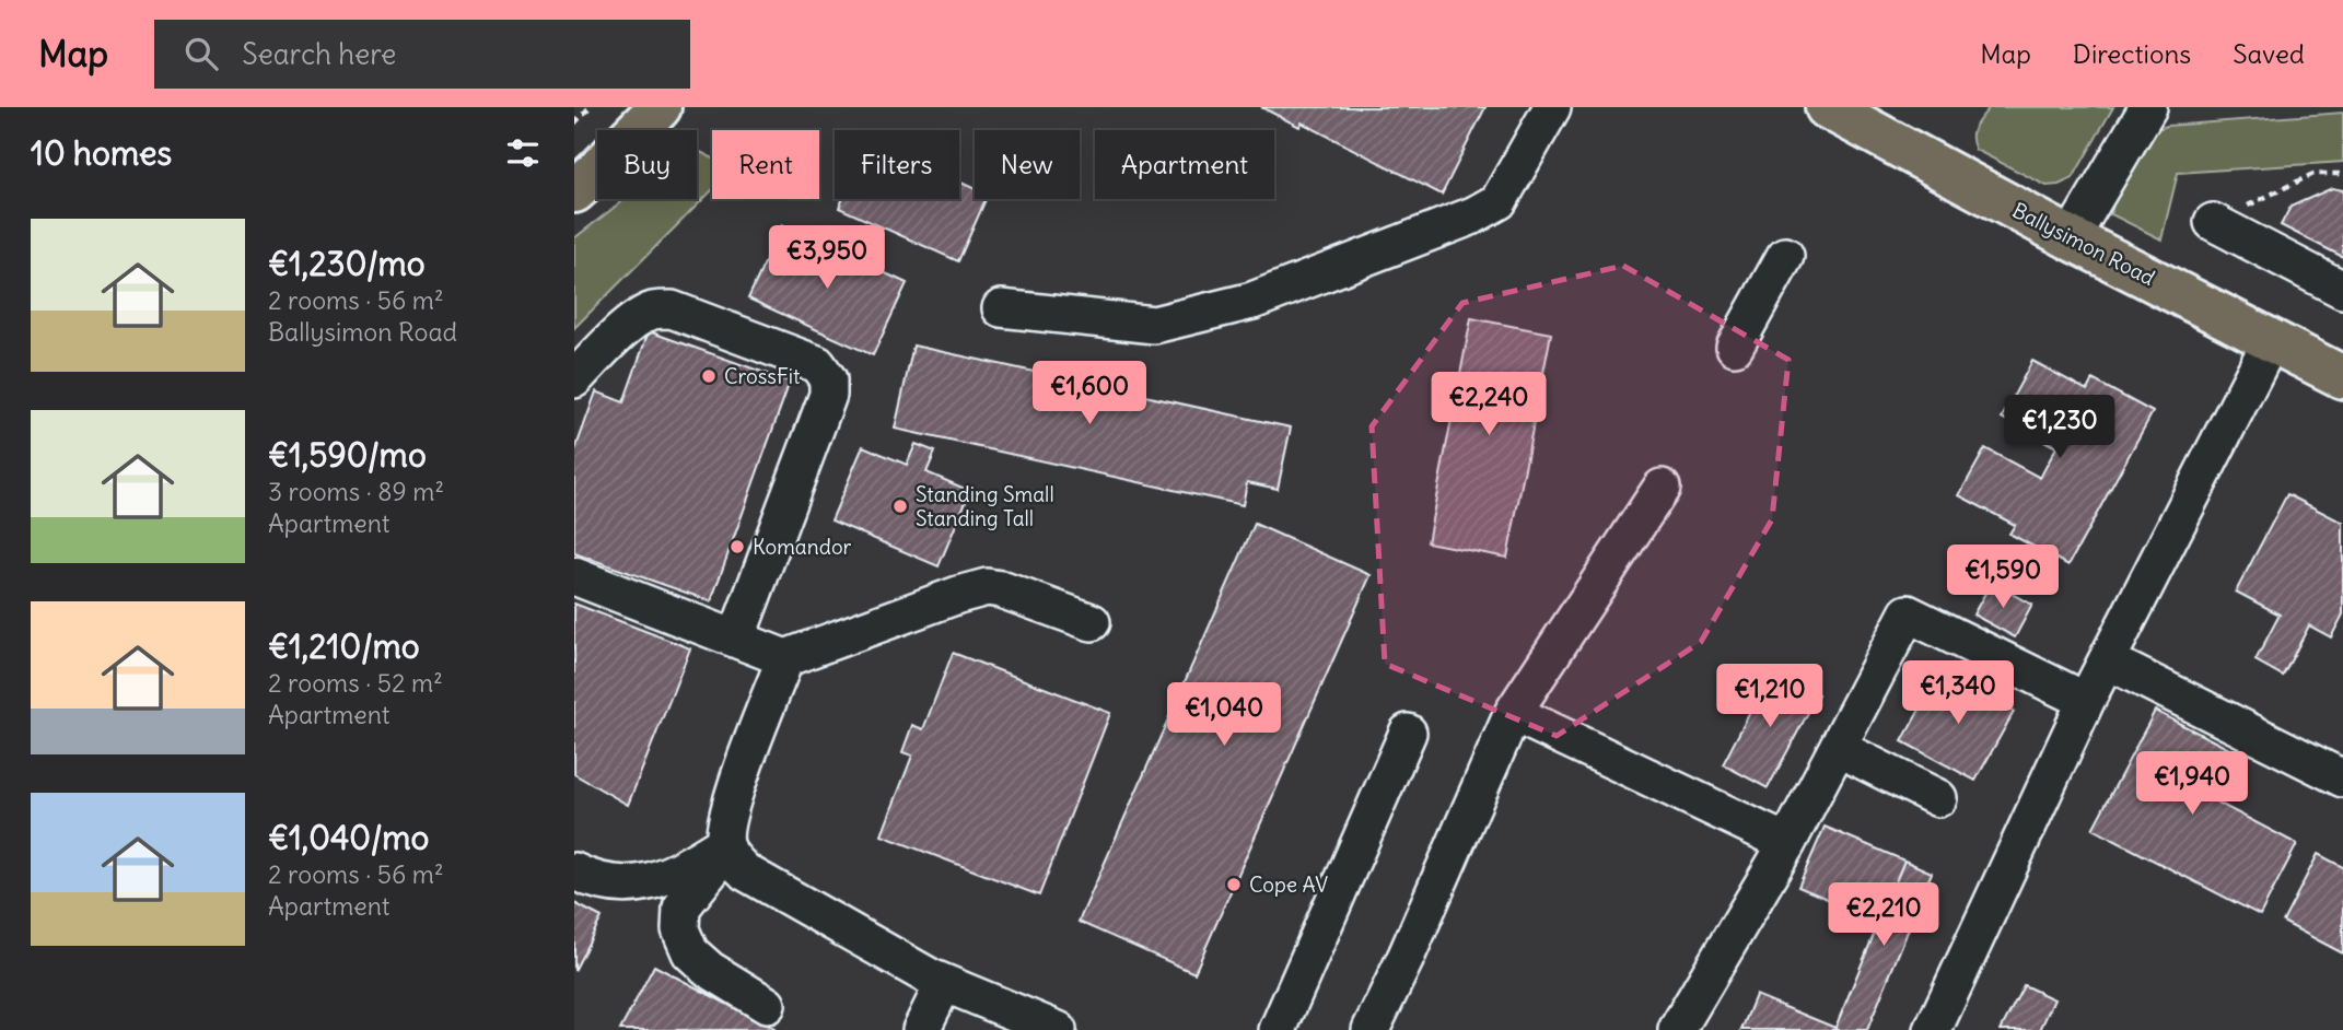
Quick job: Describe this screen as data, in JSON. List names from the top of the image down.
{
  "streets": {
    "main road": ["Ballysimon Road"]
  },
  "places": [
    "CrossFit",
    "Standing Small Standing Tall",
    "Komandor",
    "Cope AV"
  ],
  "page": {
    "header": "Map",
    "search": "Search here",
    "nav": ["Map", "Directions", "Saved"],
    "heading": "10 homes",
    "chip": [
      "Buy",
      "Rent",
      "Filters",
      "New",
      "Apartment"
    ],
    "list": [
      {
        "name": "€1,230/mo",
        "note": "2 rooms · 56 m² · Ballysimon Road"
      },
      {
        "name": "€1,590/mo",
        "note": "3 rooms · 89 m² · Apartment"
      },
      {
        "name": "€1,210/mo",
        "note": "2 rooms · 52 m² · Apartment"
      },
      {
        "name": "€1,040/mo",
        "note": "2 rooms · 56 m² · Apartment"
      }
    ],
    "price": [
      "€3,950",
      "€1,600",
      "€2,240",
      "€1,230",
      "€1,590",
      "€1,340",
      "€1,210",
      "€1,040",
      "€1,940",
      "€2,210"
    ]
  }
}
